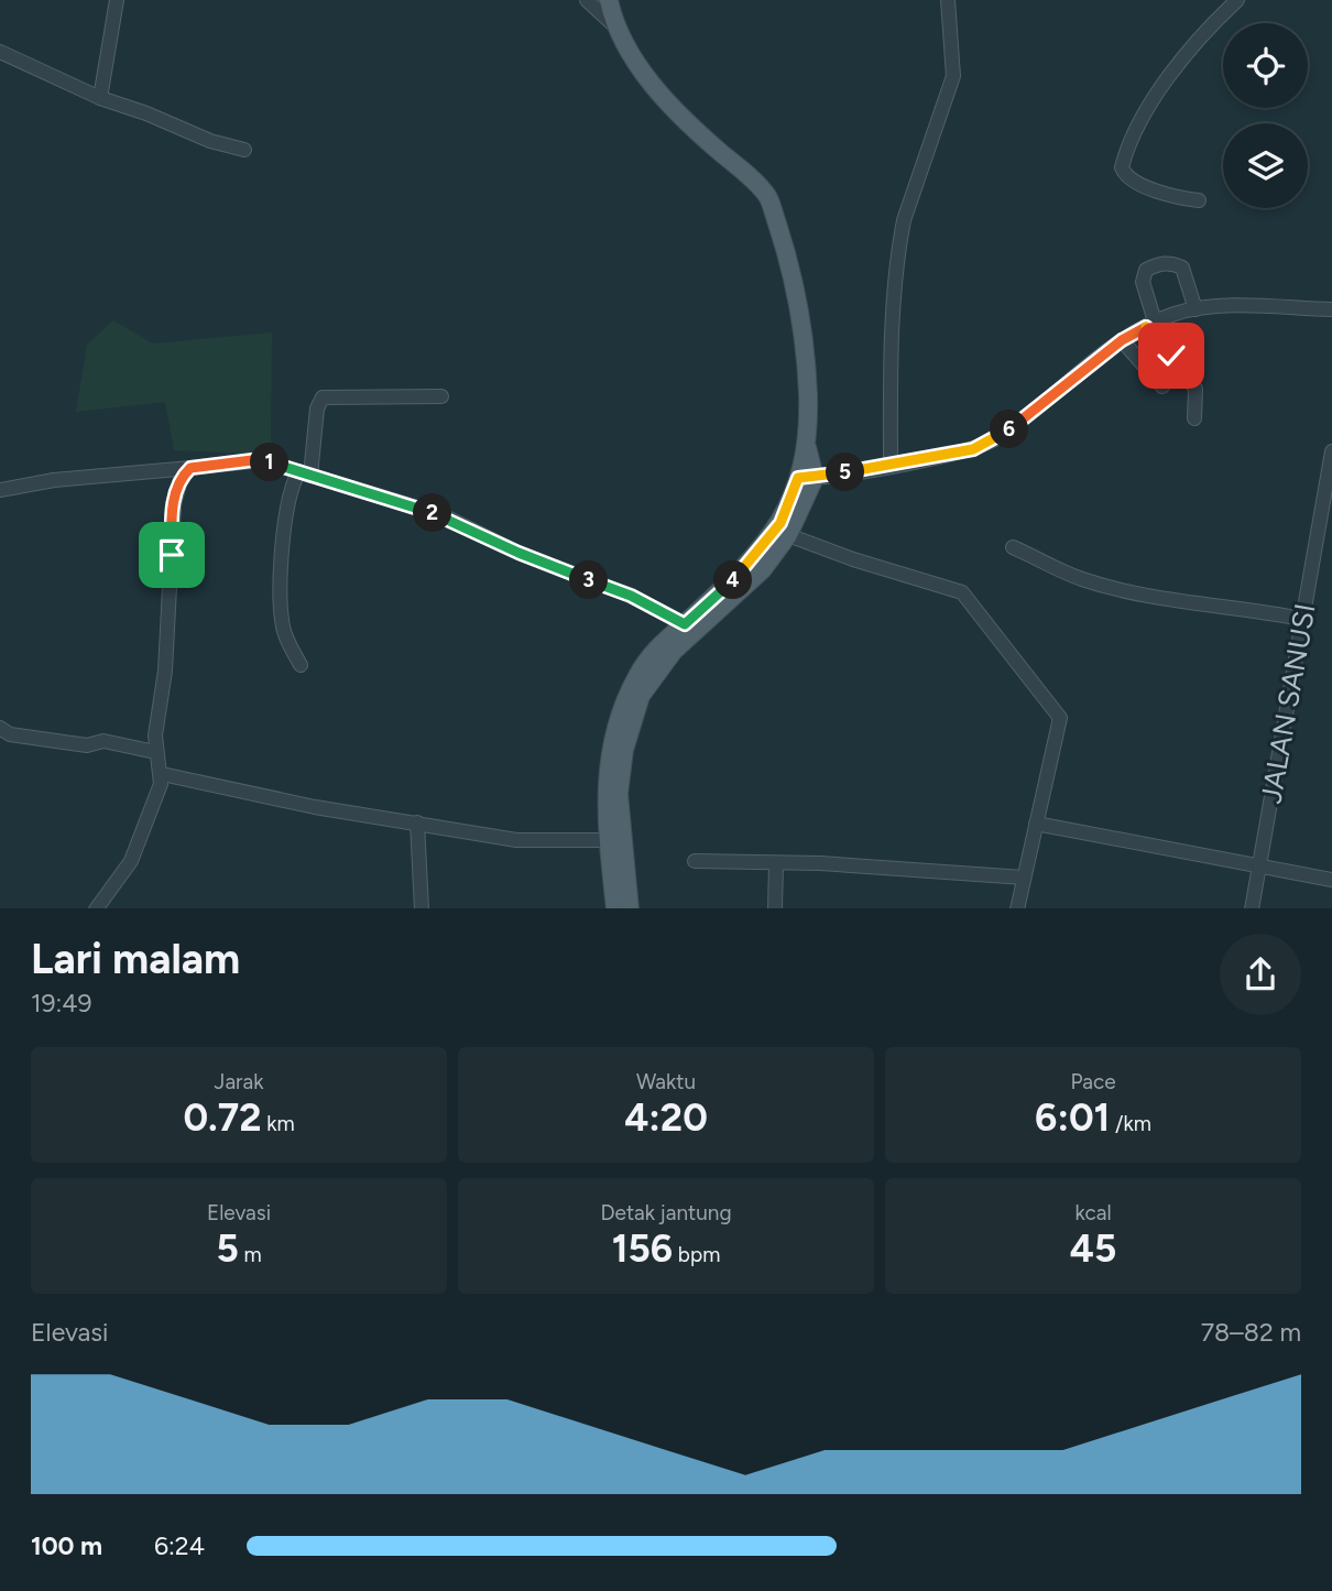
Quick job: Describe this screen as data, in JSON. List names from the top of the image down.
{
  "streets": {
    "street": ["JALAN SANUSI"]
  },
  "page": {
    "pins": [
      "6",
      "1",
      "5",
      "2",
      "3",
      "4"
    ],
    "heading": ["Lari malam", "19:49"],
    "stats": [
      ["Jarak", "0.72 km"],
      ["Waktu", "4:20"],
      ["Pace", "6:01 /km"],
      ["Elevasi", "5 m"],
      ["Detak jantung", "156 bpm"],
      ["kcal", "45"]
    ],
    "chart": ["Elevasi", "78–82 m"],
    "list": [
      {
        "name": "100 m",
        "note": "6:24"
      }
    ]
  }
}
